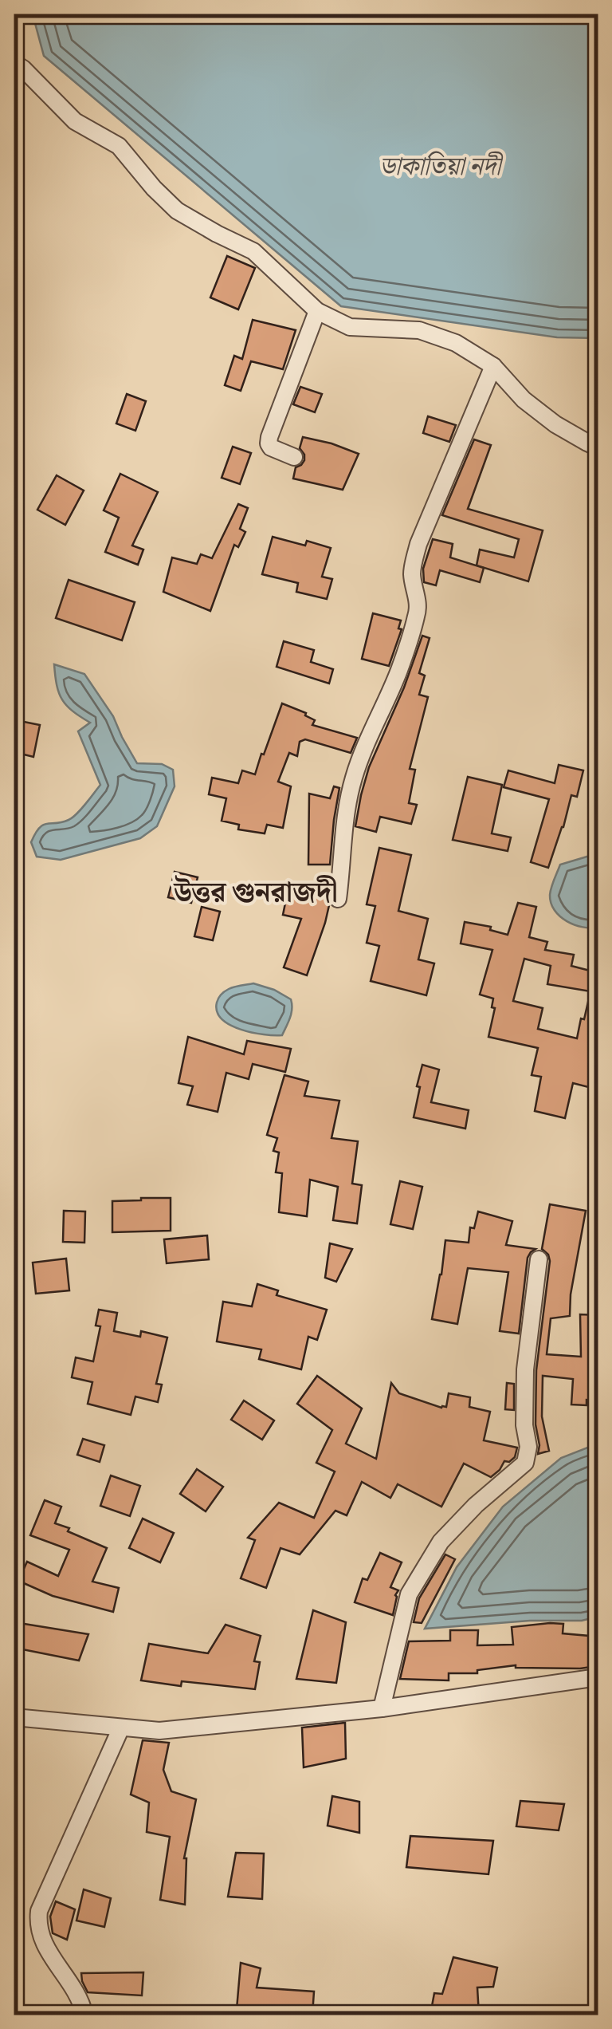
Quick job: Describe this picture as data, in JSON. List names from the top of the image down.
{
  "districts": ["উত্তর গুনরাজদী"],
  "water": ["ডাকাতিয়া নদী"]
}
